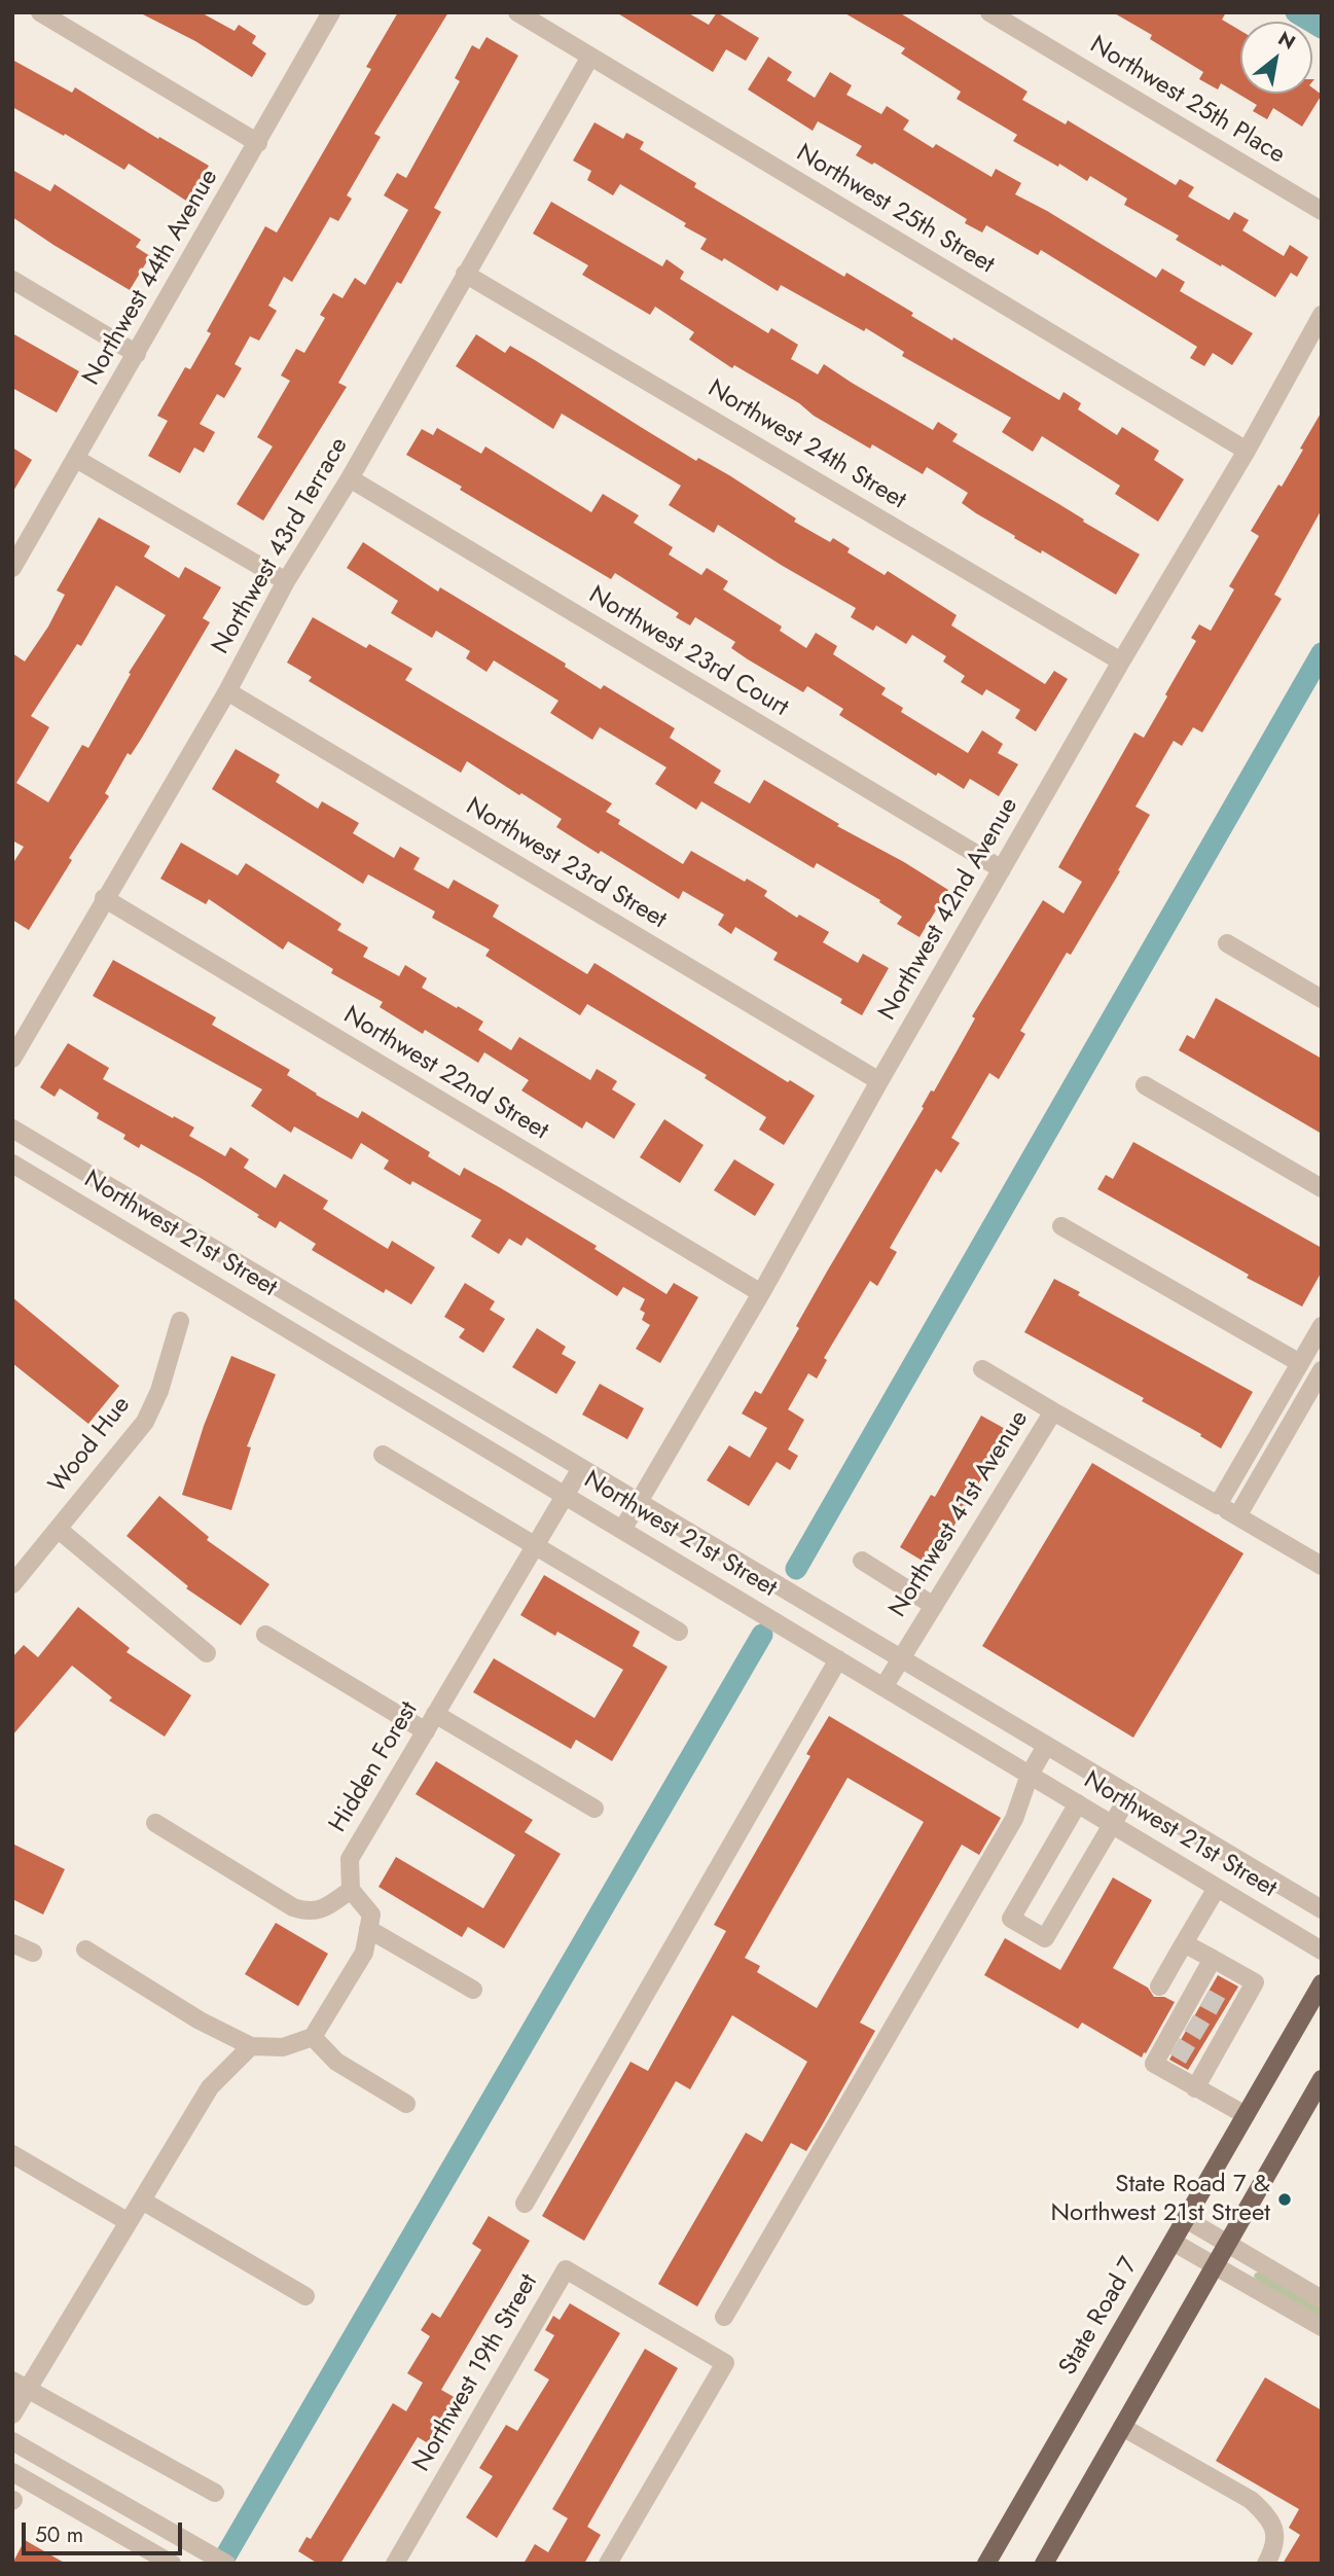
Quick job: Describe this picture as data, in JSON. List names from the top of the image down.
{
  "streets": {
    "main road": ["State Road 7"],
    "street": [
      "Northwest 25th Place",
      "Northwest 25th Street",
      "Northwest 44th Avenue",
      "Northwest 24th Street",
      "Northwest 43rd Terrace",
      "Northwest 23rd Court",
      "Northwest 23rd Street",
      "Northwest 42nd Avenue",
      "Northwest 22nd Street",
      "Northwest 21st Street",
      "Wood Hue",
      "Northwest 41st Avenue",
      "Hidden Forest",
      "Northwest 19th Street"
    ]
  },
  "crossings": [
    ["Northwest 25th Street", "Northwest 43rd Terrace"],
    ["Northwest 25th Street", "Northwest 42nd Avenue"],
    ["Northwest 24th Street", "Northwest 43rd Terrace"],
    ["Northwest 24th Street", "Northwest 42nd Avenue"],
    ["Northwest 43rd Terrace", "Northwest 23rd Court"],
    ["Northwest 43rd Terrace", "Northwest 23rd Street"],
    ["Northwest 43rd Terrace", "Northwest 22nd Street"],
    ["Northwest 23rd Court", "Northwest 42nd Avenue"],
    ["Northwest 23rd Street", "Northwest 42nd Avenue"],
    ["Northwest 42nd Avenue", "Northwest 22nd Street"],
    ["Northwest 42nd Avenue", "Northwest 21st Street"],
    ["Northwest 21st Street", "Northwest 41st Avenue"],
    ["Northwest 21st Street", "Hidden Forest"]
  ],
  "places": ["State Road 7 & Northwest 21st Street"],
  "scale_bar": "50 m",
  "north": "top right"
}
